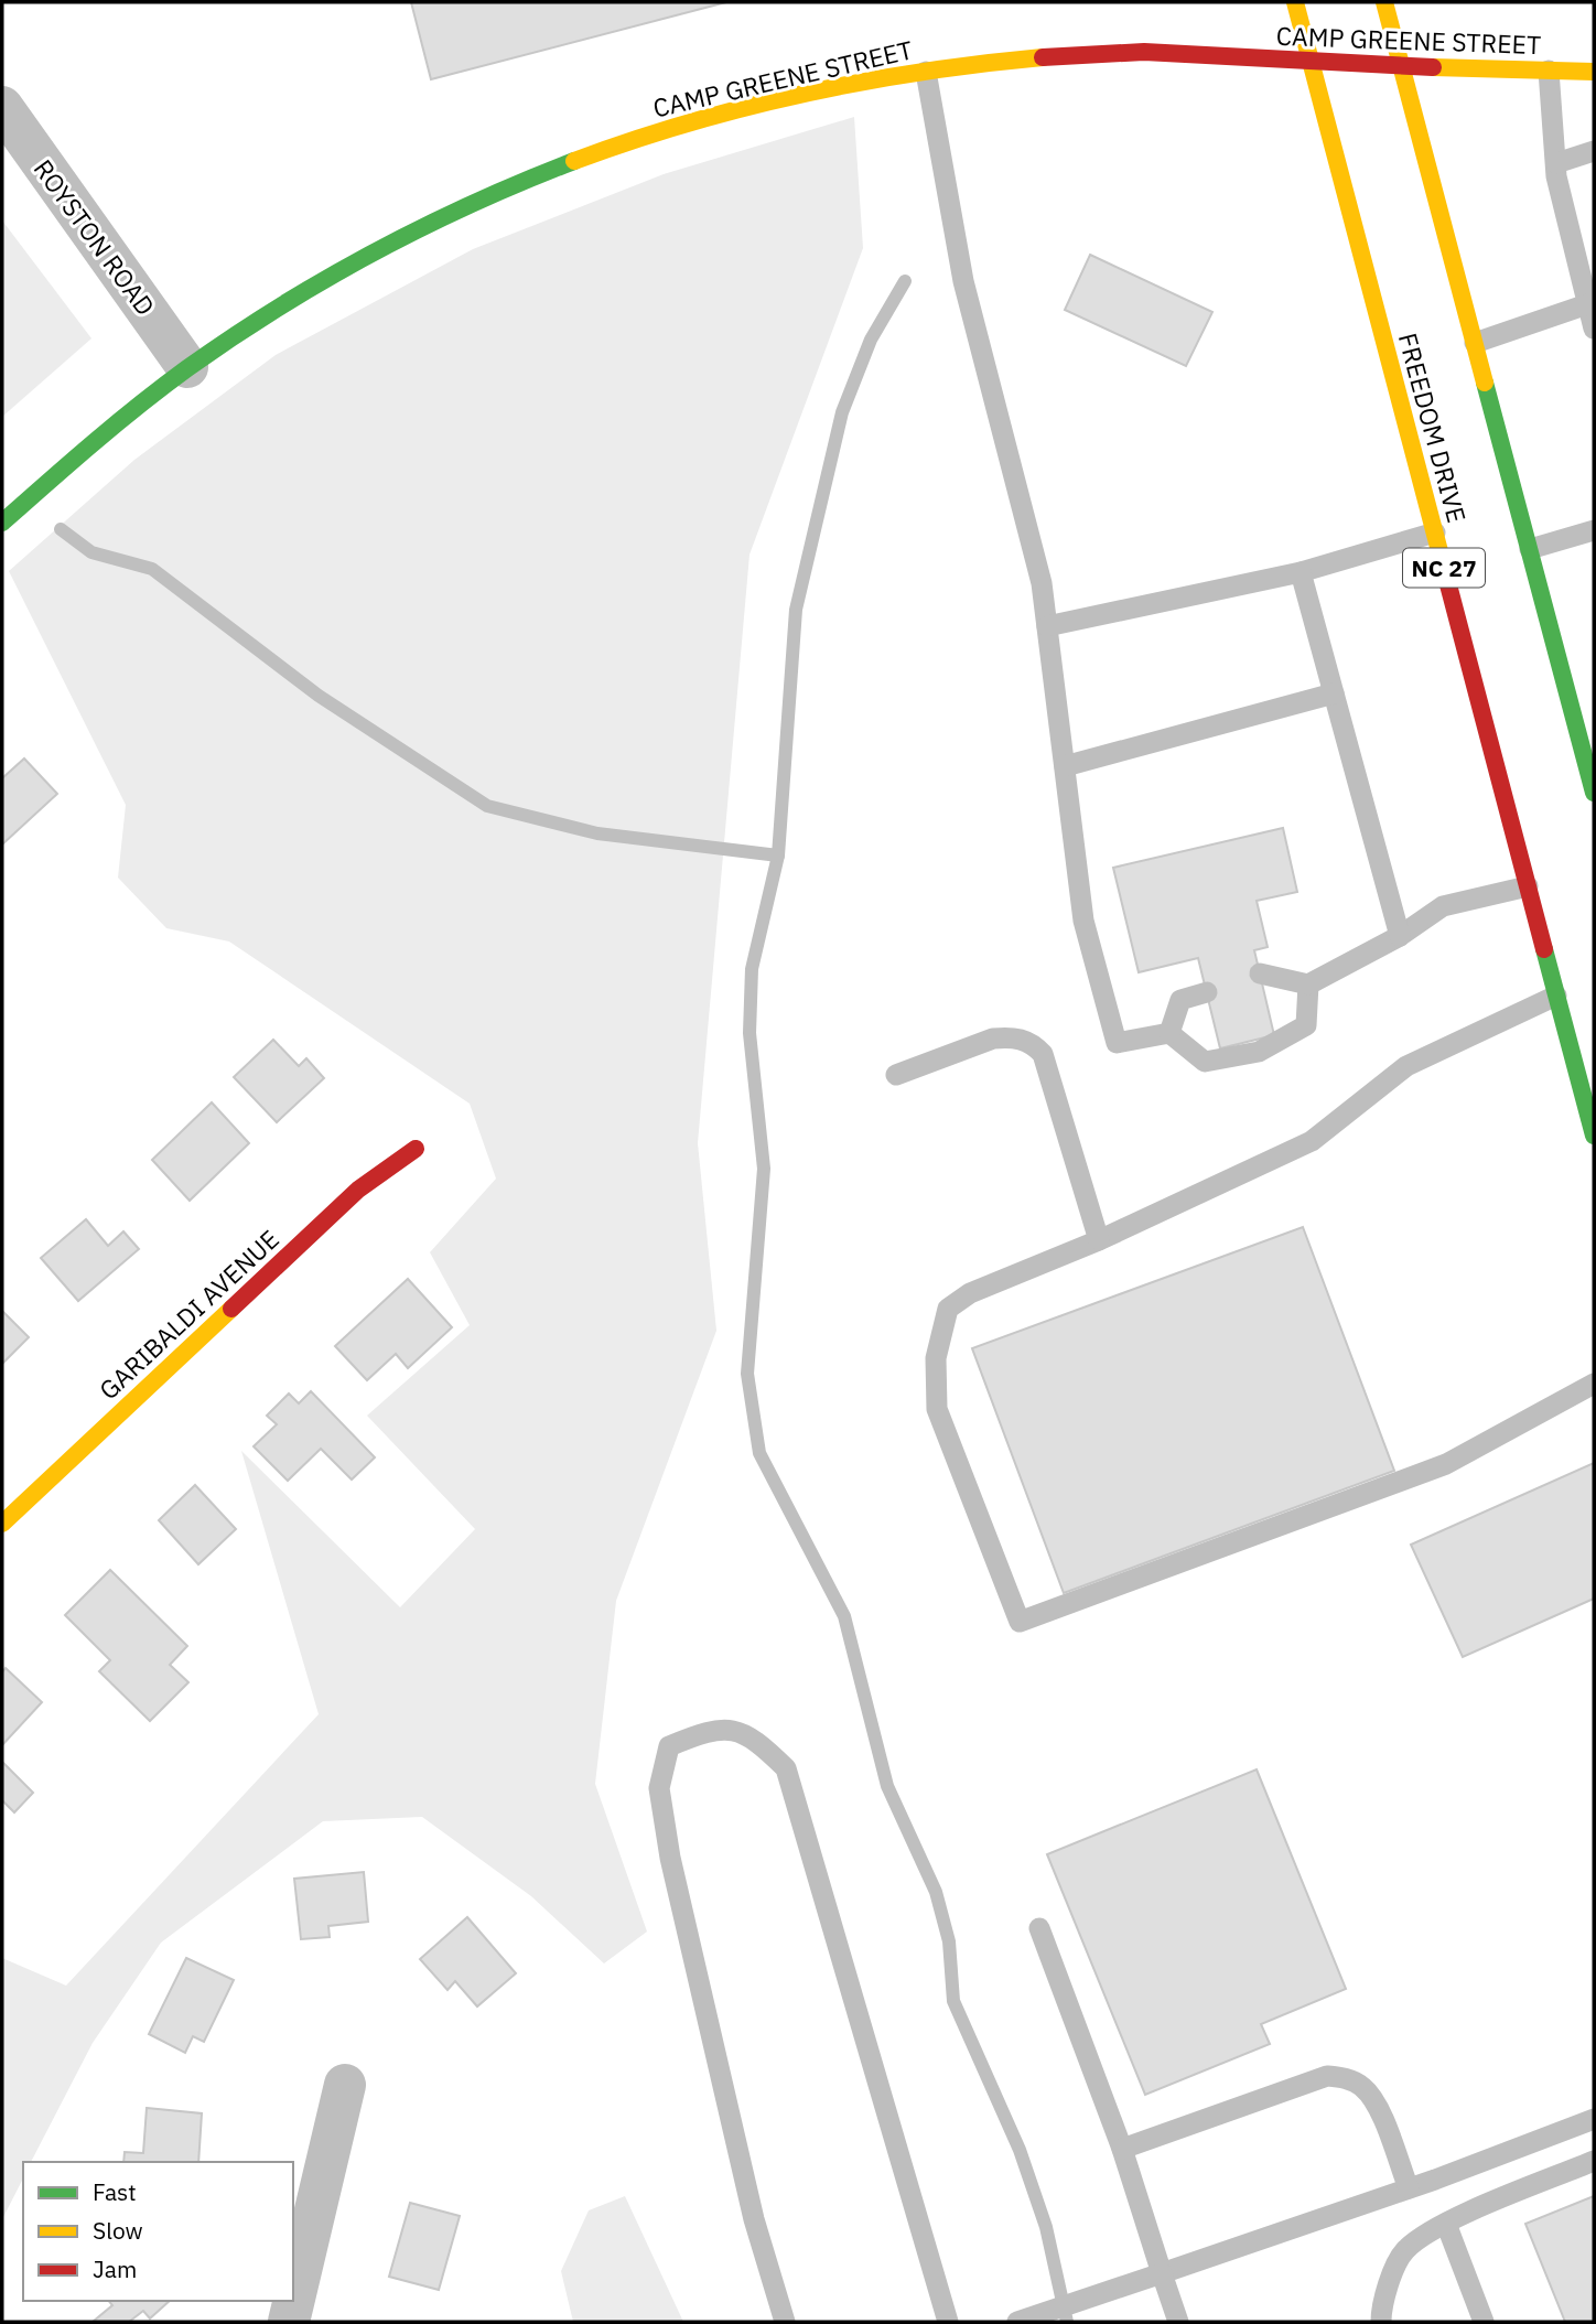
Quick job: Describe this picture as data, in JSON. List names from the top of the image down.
{
  "streets": {
    "street": [
      "CAMP GREENE STREET",
      "ROYSTON ROAD",
      "FREEDOM DRIVE",
      "NC 27",
      "GARIBALDI AVENUE"
    ]
  },
  "crossings": [
    ["CAMP GREENE STREET", "ROYSTON ROAD"],
    ["CAMP GREENE STREET", "FREEDOM DRIVE"]
  ],
  "legend": ["Fast", "Slow", "Jam"]
}
